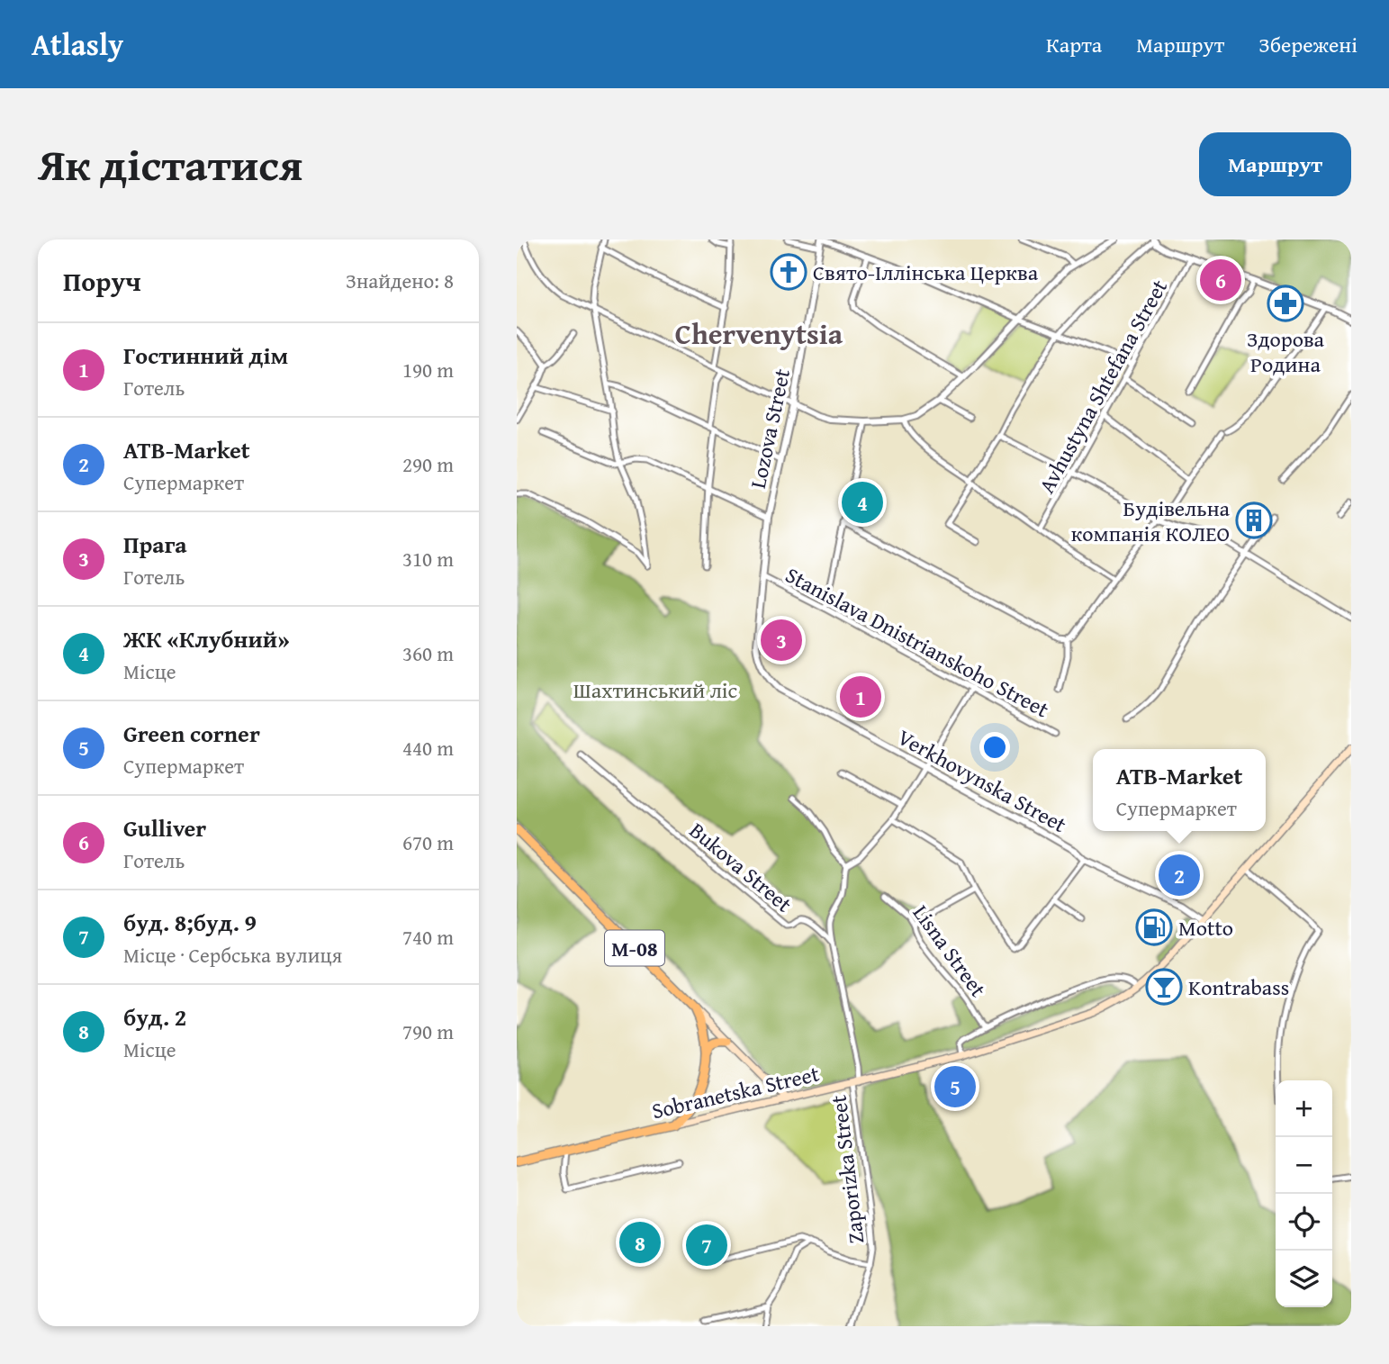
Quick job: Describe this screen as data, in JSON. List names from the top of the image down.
{
  "streets": {
    "highway": ["М-08", "Sobranetska Street"],
    "street": [
      "Avhustyna Shtefana Street",
      "Lozova Street",
      "Stanislava Dnistrianskoho Street",
      "Verkhovynska Street",
      "Bukova Street",
      "Lisna Street",
      "Zaporizka Street"
    ]
  },
  "crossings": [
    ["Lozova Street", "Stanislava Dnistrianskoho Street"],
    ["Lozova Street", "Verkhovynska Street"],
    ["Verkhovynska Street", "Sobranetska Street"],
    ["Sobranetska Street", "Zaporizka Street"]
  ],
  "districts": ["Chervenytsia"],
  "parks": ["Шахтинський ліс"],
  "places": {
    "church": ["Свято-Іллінська Церква"],
    "pharmacy": ["Здорова Родина"],
    "building": ["Будівельна компанія КОЛЕО"],
    "fuel station": ["Motto"],
    "bar": ["Kontrabass"]
  },
  "page": {
    "header": "Atlasly",
    "nav": ["Карта", "Маршрут", "Збережені"],
    "title": "Як дістатися",
    "buttons": "Маршрут",
    "heading": ["Поруч", "Знайдено: 8"],
    "pins": [
      "6",
      "4",
      "3",
      "1",
      "2",
      "5",
      "8",
      "7"
    ],
    "list": [
      {
        "mark": "1",
        "name": "Гостинний дім",
        "note": "Готель",
        "value": "190 m"
      },
      {
        "mark": "2",
        "name": "ATB-Market",
        "note": "Супермаркет",
        "value": "290 m"
      },
      {
        "mark": "3",
        "name": "Прага",
        "note": "Готель",
        "value": "310 m"
      },
      {
        "mark": "4",
        "name": "ЖК «Клубний»",
        "note": "Місце",
        "value": "360 m"
      },
      {
        "mark": "5",
        "name": "Green corner",
        "note": "Супермаркет",
        "value": "440 m"
      },
      {
        "mark": "6",
        "name": "Gulliver",
        "note": "Готель",
        "value": "670 m"
      },
      {
        "mark": "7",
        "name": "буд. 8;буд. 9",
        "note": "Місце · Сербська вулиця",
        "value": "740 m"
      },
      {
        "mark": "8",
        "name": "буд. 2",
        "note": "Місце",
        "value": "790 m"
      }
    ],
    "popup": ["ATB-Market", "Супермаркет"],
    "map_buttons": ["+", "−"]
  }
}
